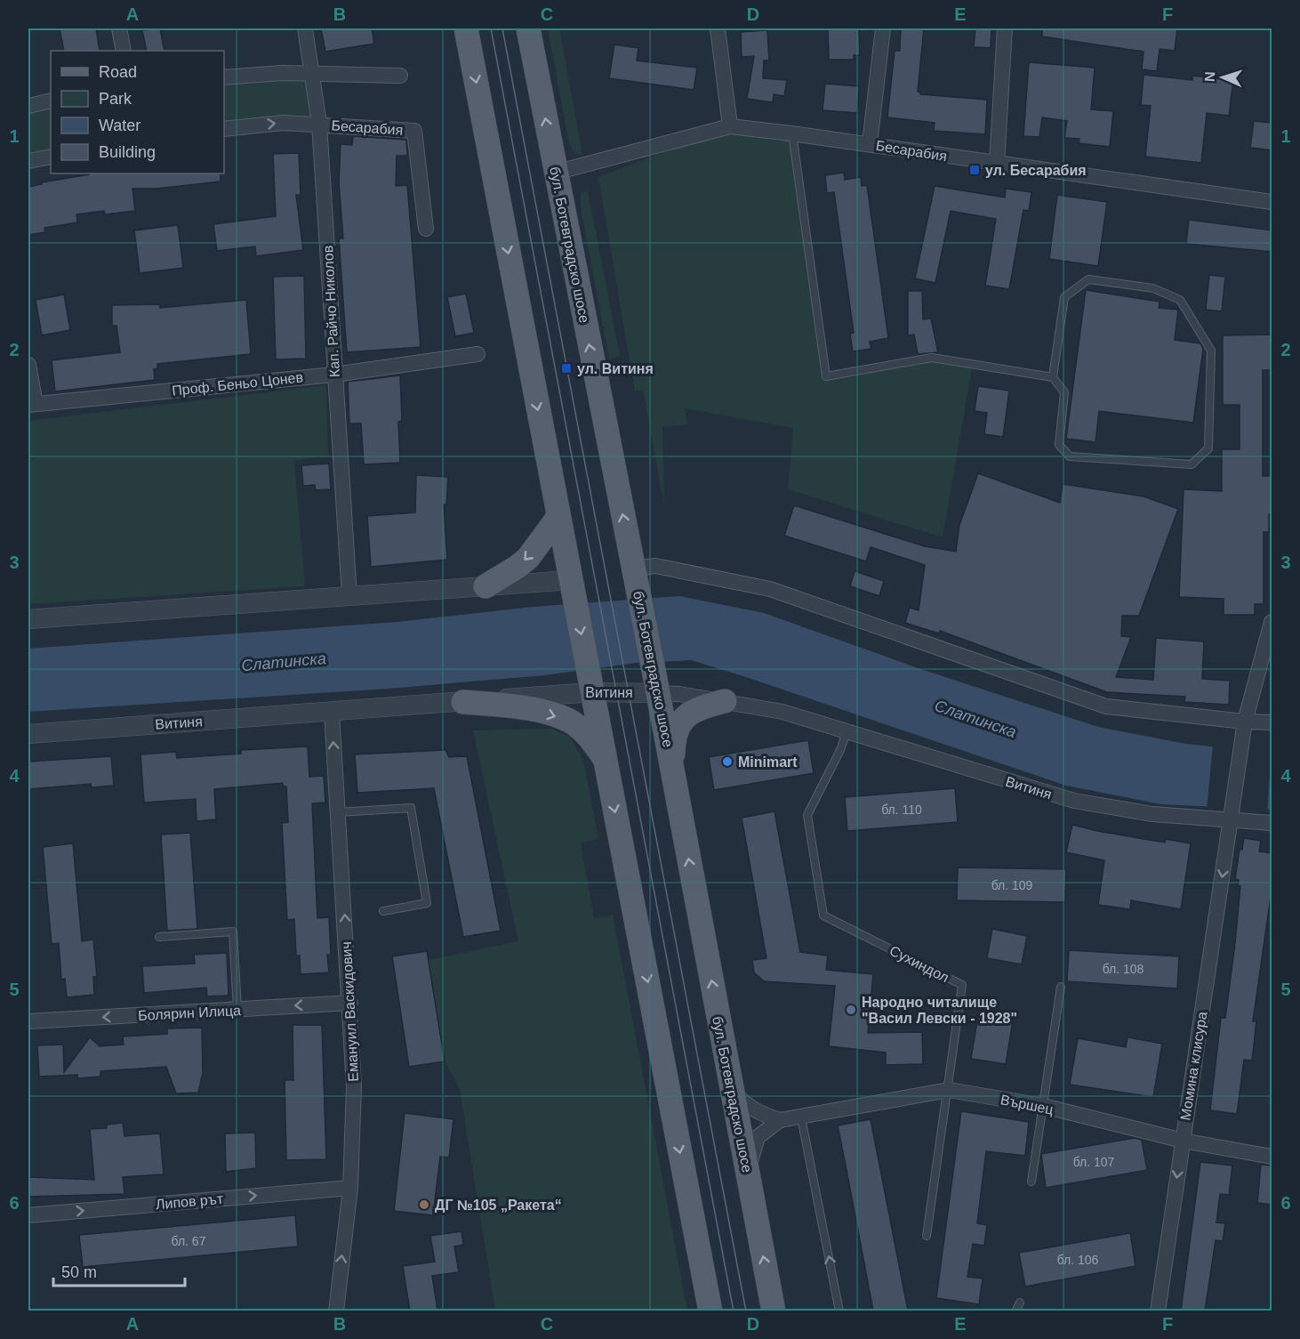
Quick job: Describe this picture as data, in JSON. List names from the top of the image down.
{
  "streets": {
    "main road": ["бул. Ботевградско шосе"],
    "street": [
      "Бесарабия",
      "Кап. Райчо Николов",
      "Проф. Беньо Цонев",
      "Витиня",
      "Емануил Васкидович",
      "Болярин Илица",
      "Момина клисура",
      "Вършец",
      "Липов рът"
    ],
    "lane": ["Сухиндол"]
  },
  "crossings": [
    ["Бесарабия", "бул. Ботевградско шосе"],
    ["Бесарабия", "Кап. Райчо Николов"],
    ["бул. Ботевградско шосе", "Витиня"],
    ["бул. Ботевградско шосе", "Вършец"],
    ["Кап. Райчо Николов", "Проф. Беньо Цонев"],
    ["Витиня", "Сухиндол"],
    ["Витиня", "Емануил Васкидович"],
    ["Витиня", "Момина клисура"],
    ["Сухиндол", "Вършец"],
    ["Емануил Васкидович", "Болярин Илица"],
    ["Емануил Васкидович", "Липов рът"],
    ["Момина клисура", "Вършец"]
  ],
  "one_way": [
    "Емануил Васкидович",
    "Болярин Илица",
    "Момина клисура",
    "Липов рът"
  ],
  "water": ["Слатинска"],
  "places": {
    "transit": ["ул. Бесарабия", "ул. Витиня"],
    "other": ["Minimart", "Народно читалище \"Васил Левски - 1928\"", "ДГ №105 „Ракета“"]
  },
  "house_numbers": [
    "бл. 110",
    "бл. 109",
    "бл. 108",
    "бл. 107",
    "бл. 67",
    "бл. 106"
  ],
  "legend": [
    "Road",
    "Park",
    "Water",
    "Building"
  ],
  "scale_bar": "50 m",
  "north": "left",
  "grid": {
    "columns": [
      "A",
      "B",
      "C",
      "D",
      "E",
      "F"
    ],
    "rows": [
      "1",
      "2",
      "3",
      "4",
      "5",
      "6"
    ]
  }
}
